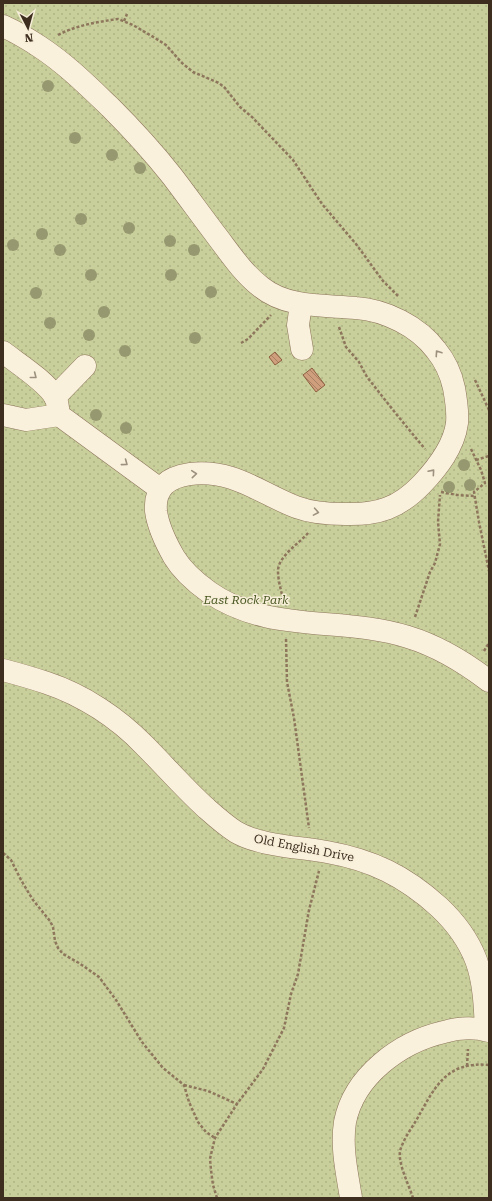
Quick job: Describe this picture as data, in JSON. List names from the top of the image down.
{
  "streets": {
    "street": ["Old English Drive"]
  },
  "parks": ["East Rock Park"],
  "north": "bottom"
}
